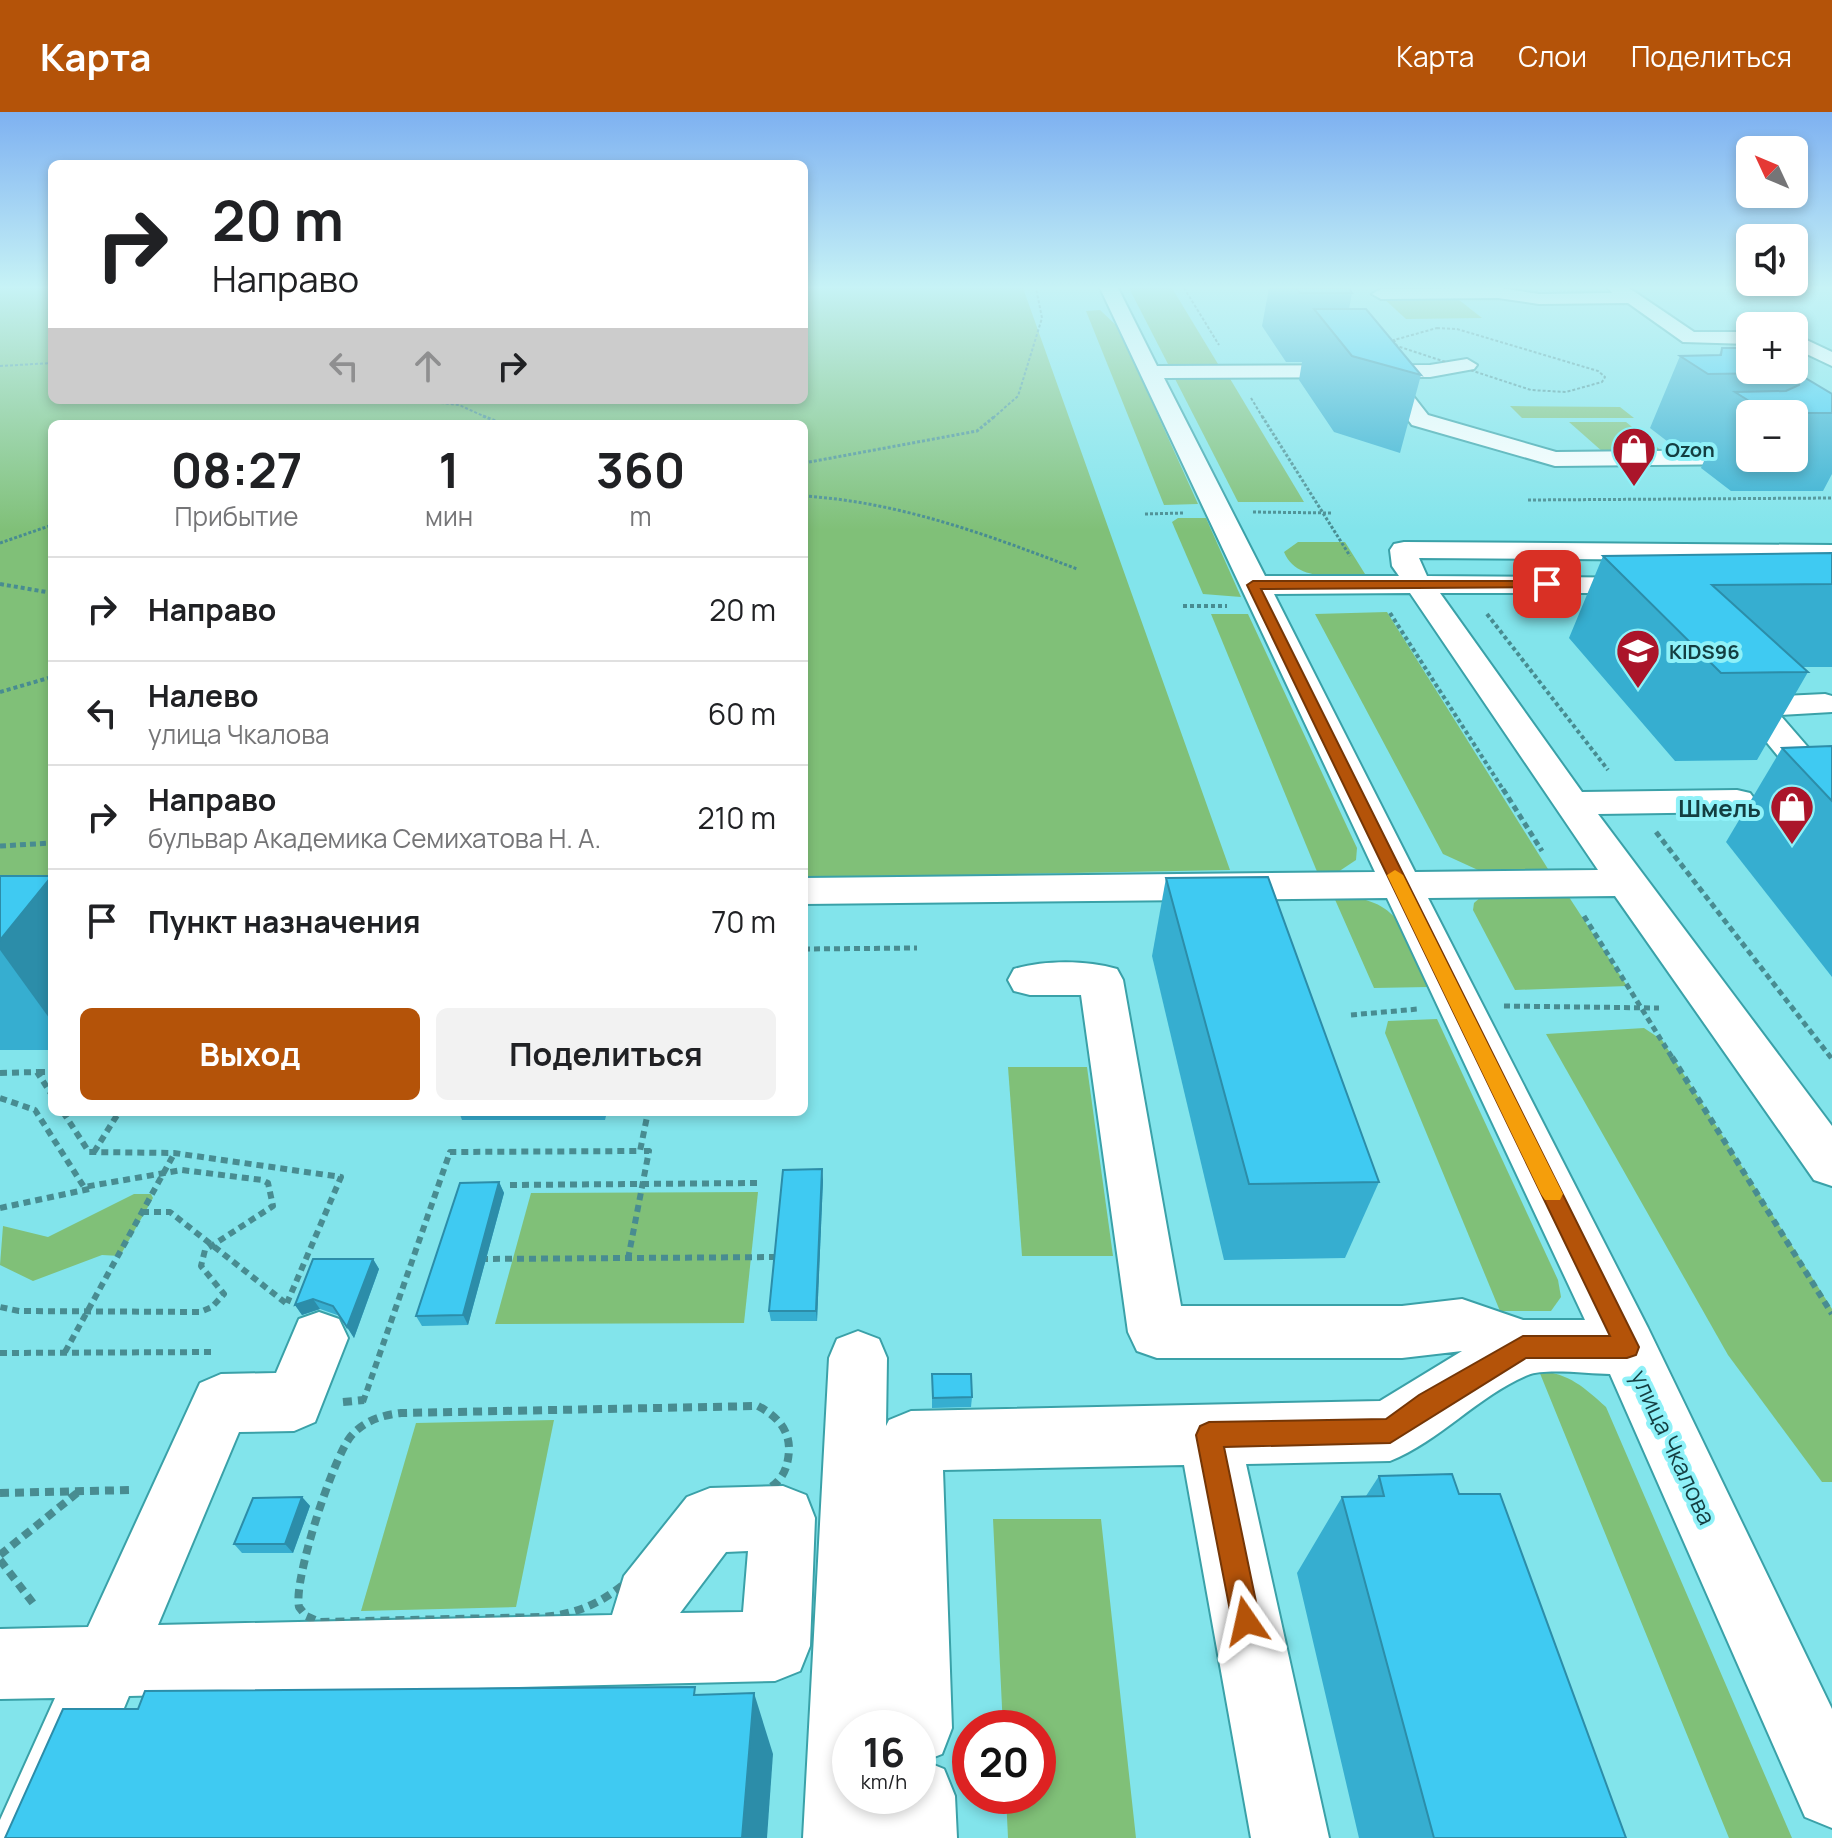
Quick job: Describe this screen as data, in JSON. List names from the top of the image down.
{
  "streets": {
    "street": ["улица Чкалова"]
  },
  "places": {
    "shop": ["Ozon", "Шмель"],
    "school or university": ["KIDS96"]
  },
  "north": "top left",
  "page": {
    "header": "Карта",
    "nav": ["Карта", "Слои", "Поделиться"],
    "map_buttons": ["+", "−"],
    "turn": ["20 m", "Направо"],
    "eta": [
      "08:27",
      "Прибытие",
      "1",
      "мин",
      "360",
      "m"
    ],
    "list": [
      {
        "name": "Направо",
        "value": "20 m"
      },
      {
        "name": "Налево",
        "note": "улица Чкалова",
        "value": "60 m"
      },
      {
        "name": "Направо",
        "note": "бульвар Академика Семихатова Н. А.",
        "value": "210 m"
      },
      {
        "name": "Пункт назначения",
        "value": "70 m"
      }
    ],
    "buttons": ["Выход", "Поделиться"],
    "speed": "16 km/h",
    "limit": "20"
  }
}
